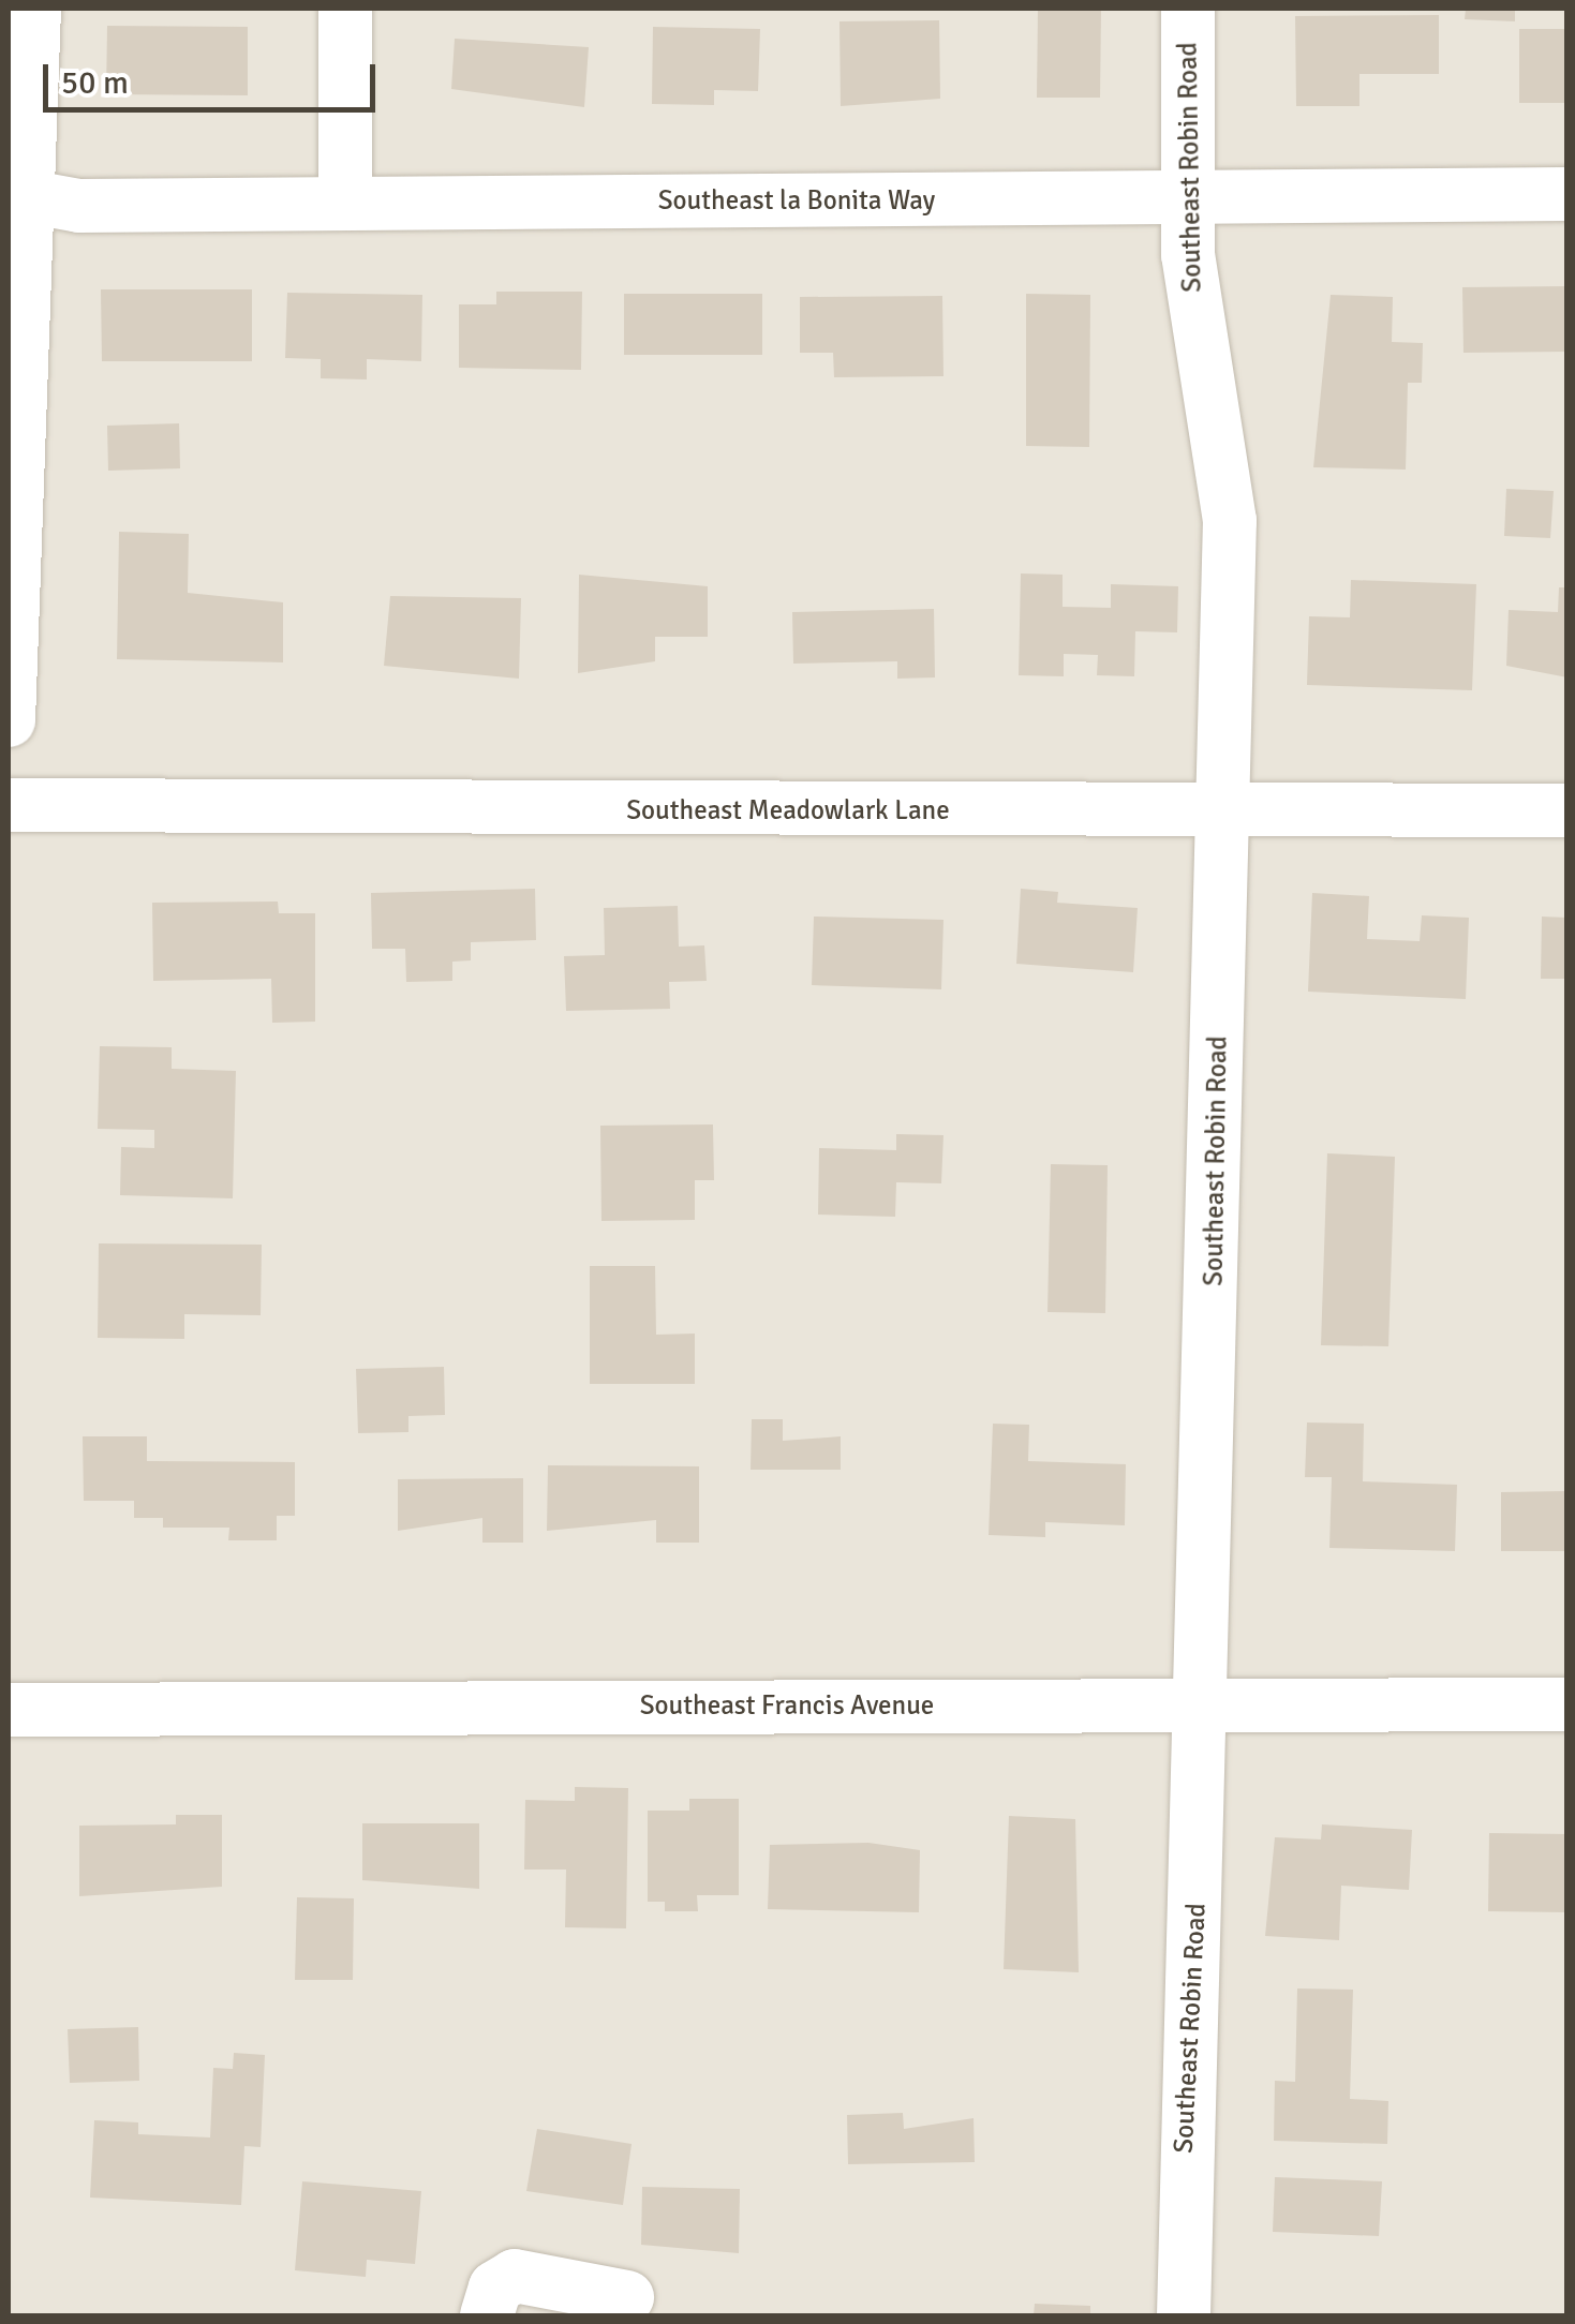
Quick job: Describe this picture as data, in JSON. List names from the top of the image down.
{
  "streets": {
    "street": [
      "Southeast Robin Road",
      "Southeast la Bonita Way",
      "Southeast Meadowlark Lane",
      "Southeast Francis Avenue"
    ]
  },
  "crossings": [
    ["Southeast Robin Road", "Southeast la Bonita Way"],
    ["Southeast Robin Road", "Southeast Meadowlark Lane"],
    ["Southeast Robin Road", "Southeast Francis Avenue"]
  ],
  "scale_bar": "50 m"
}
